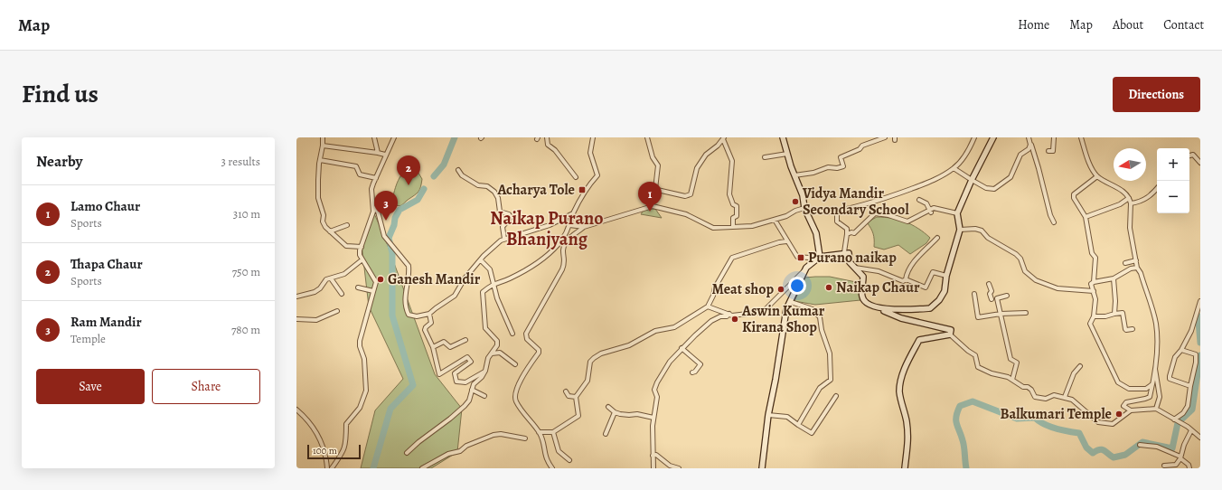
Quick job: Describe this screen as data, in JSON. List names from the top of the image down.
{
  "districts": ["Naikap Purano Bhanjyang"],
  "places": {
    "transit": ["Acharya Tole", "Purano naikap"],
    "other": [
      "Vidya Mandir Secondary School",
      "Ganesh Mandir",
      "Naikap Chaur",
      "Meat shop",
      "Aswin Kumar Kirana Shop",
      "Balkumari Temple"
    ]
  },
  "scale_bar": "100 m",
  "north": "left",
  "page": {
    "header": "Map",
    "nav": [
      "Home",
      "Map",
      "About",
      "Contact"
    ],
    "title": "Find us",
    "buttons": [
      "Directions",
      ["Save", "Share"]
    ],
    "heading": ["Nearby", "3 results"],
    "map_buttons": ["+", "−"],
    "pins": ["2", "1", "3"],
    "list": [
      {
        "mark": "1",
        "name": "Lamo Chaur",
        "note": "Sports",
        "value": "310 m"
      },
      {
        "mark": "2",
        "name": "Thapa Chaur",
        "note": "Sports",
        "value": "750 m"
      },
      {
        "mark": "3",
        "name": "Ram Mandir",
        "note": "Temple",
        "value": "780 m"
      }
    ],
    "scale": "100 m"
  }
}
